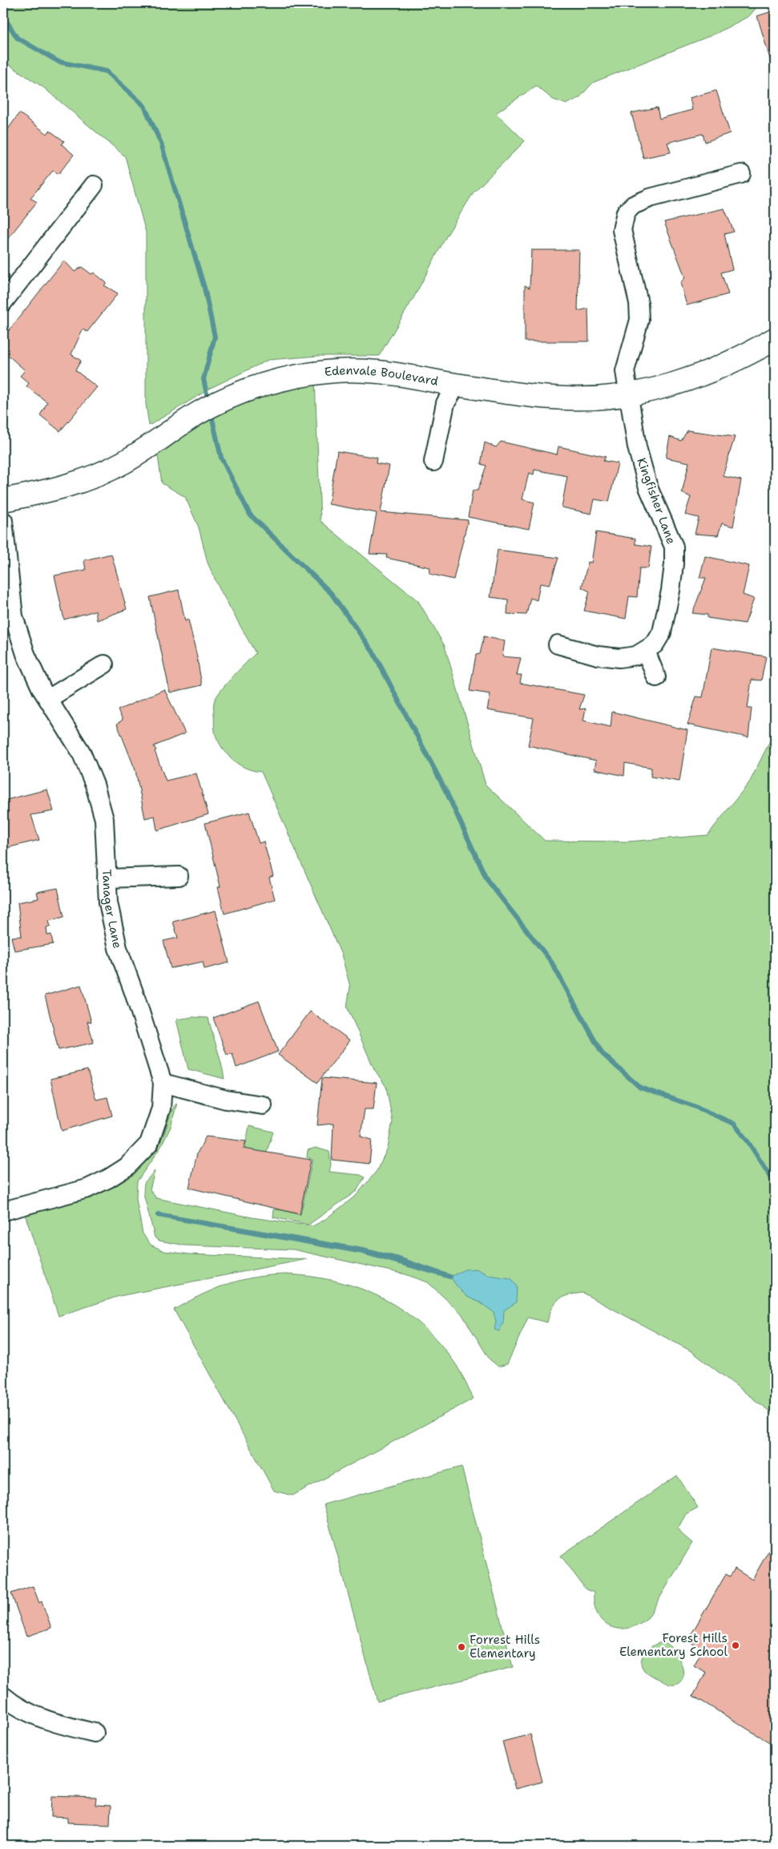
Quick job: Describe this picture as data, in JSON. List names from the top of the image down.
{
  "streets": {
    "street": ["Edenvale Boulevard", "Kingfisher Lane", "Tanager Lane"]
  },
  "crossings": [
    ["Edenvale Boulevard", "Kingfisher Lane"]
  ],
  "places": ["Forest Hills Elementary School", "Forrest Hills Elementary"]
}
